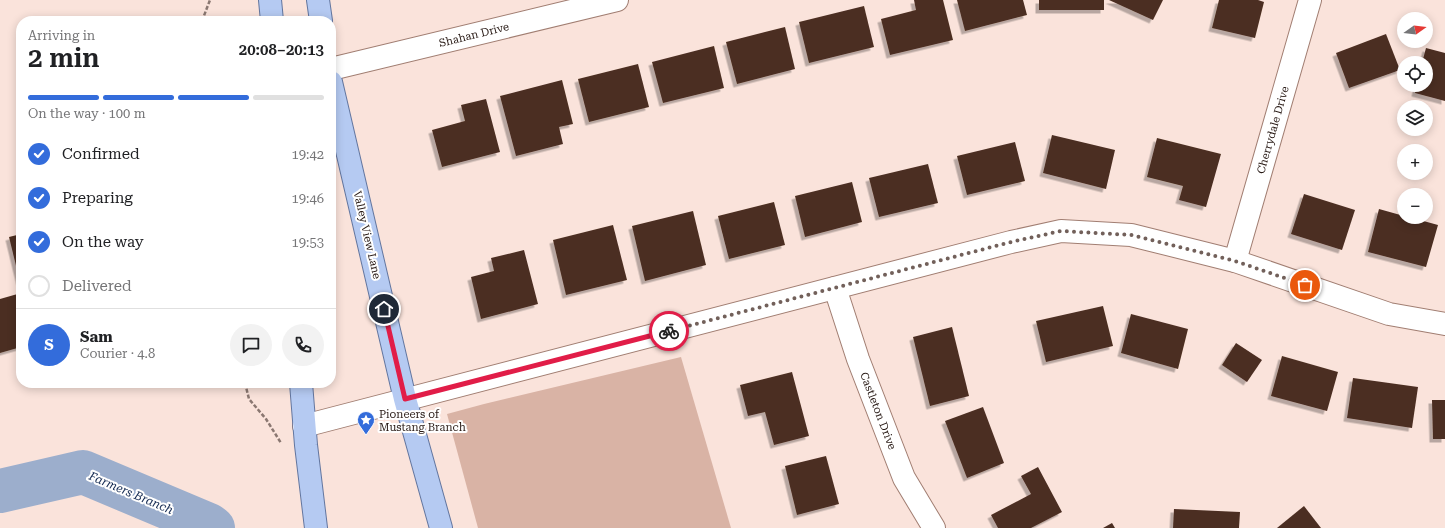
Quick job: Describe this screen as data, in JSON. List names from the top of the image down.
{
  "streets": {
    "main road": ["Valley View Lane"],
    "street": ["Shahan Drive", "Cherrydale Drive", "Castleton Drive"]
  },
  "water": ["Farmers Branch"],
  "places": {
    "place": ["Pioneers of Mustang Branch"]
  },
  "north": "right",
  "page": {
    "map_buttons": ["+", "−"],
    "heading": ["2 min", "Arriving in", "20:08–20:13"],
    "panel": ["Sam", "Courier · 4.8"],
    "bar": "On the way · 100 m",
    "list": [
      ["Confirmed", "19:42"],
      ["Preparing", "19:46"],
      ["On the way", "19:53"],
      "Delivered"
    ],
    "round": "S"
  }
}
